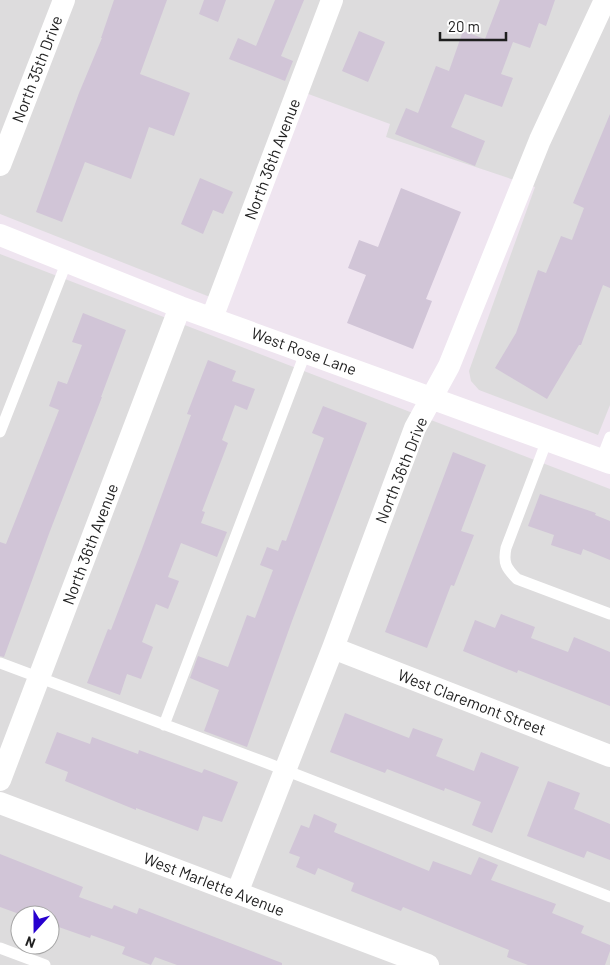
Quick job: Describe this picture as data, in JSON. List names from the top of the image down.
{
  "streets": {
    "street": [
      "North 35th Drive",
      "North 36th Avenue",
      "West Rose Lane",
      "North 36th Drive",
      "West Claremont Street",
      "West Marlette Avenue"
    ]
  },
  "crossings": [
    ["North 36th Avenue", "West Rose Lane"],
    ["West Rose Lane", "North 36th Drive"],
    ["North 36th Drive", "West Claremont Street"],
    ["North 36th Drive", "West Marlette Avenue"]
  ],
  "scale_bar": "20 m",
  "north": "bottom"
}
